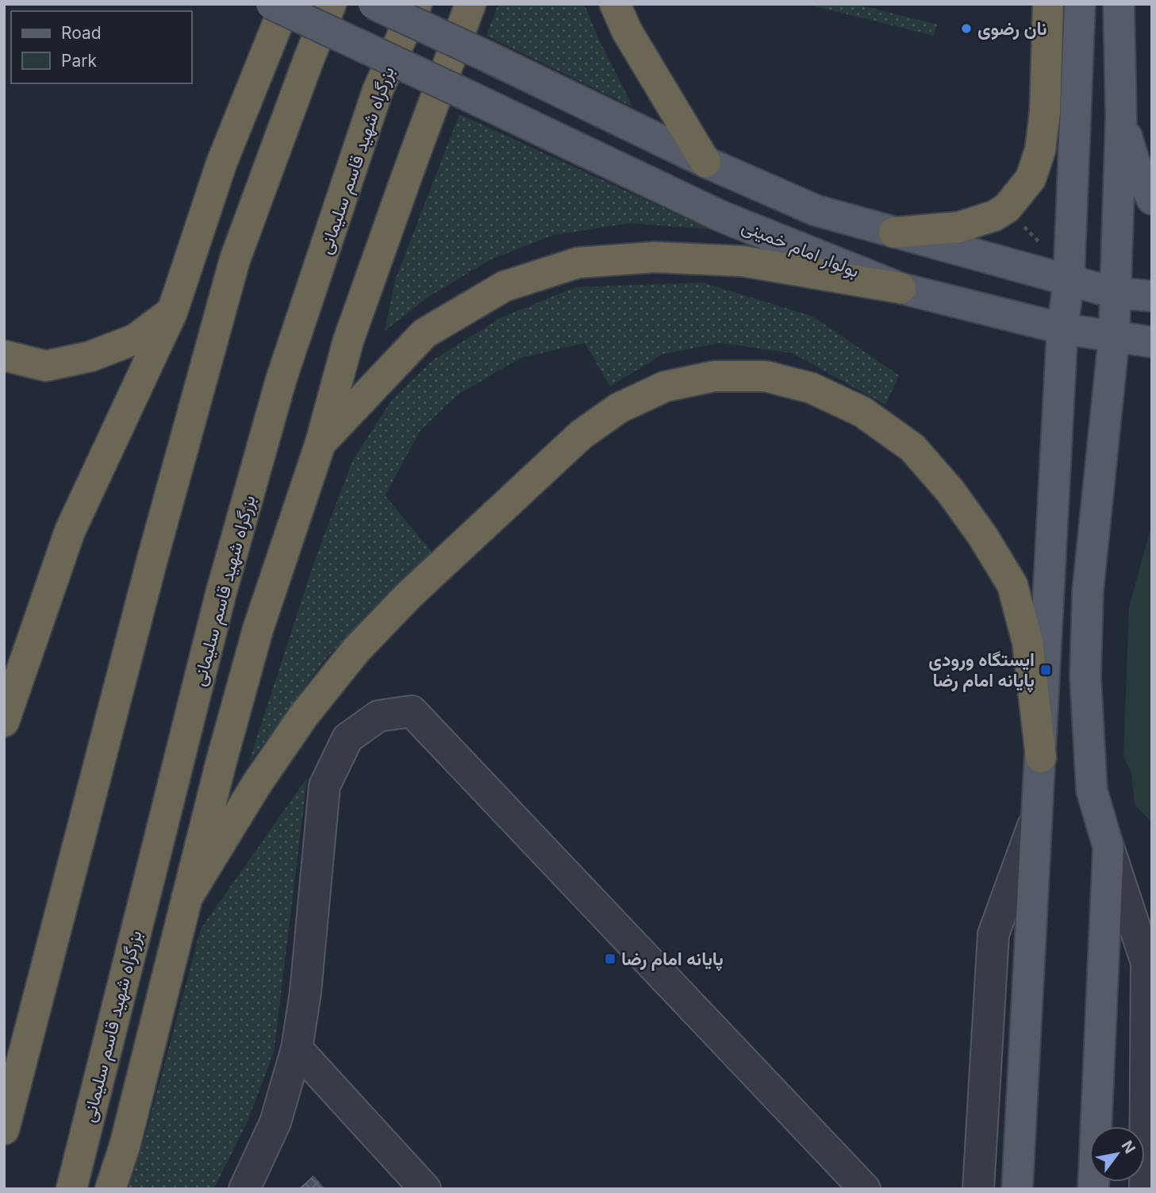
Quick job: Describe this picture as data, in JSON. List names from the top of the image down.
{
  "streets": {
    "highway": ["بزرگراه شهید قاسم سلیمانی"],
    "main road": ["بولوار امام خمینی"]
  },
  "places": {
    "other": ["نان رضوی"],
    "transit": ["ایستگاه ورودی پایانه امام رضا", "پایانه امام رضا"]
  },
  "legend": ["Road", "Park"],
  "north": "top right"
}
